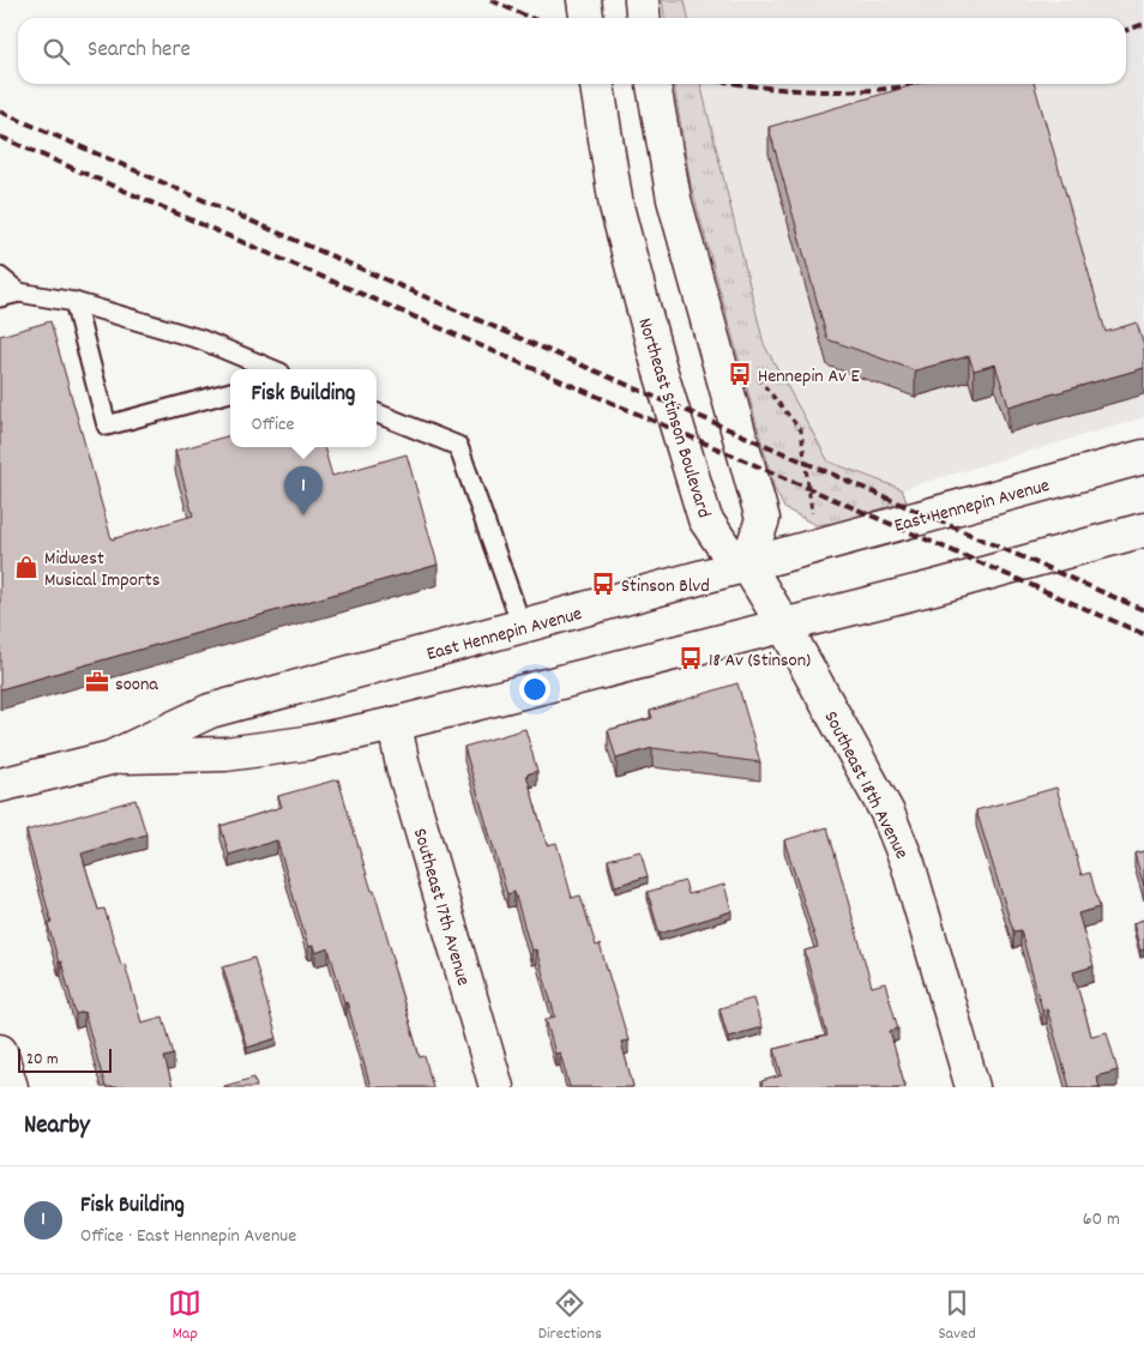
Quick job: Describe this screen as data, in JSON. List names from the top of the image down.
{
  "streets": {
    "main road": [
      "Northeast Stinson Boulevard",
      "East Hennepin Avenue",
      "Southeast 18th Avenue",
      "Southeast 17th Avenue"
    ]
  },
  "crossings": [
    ["Northeast Stinson Boulevard", "East Hennepin Avenue"],
    ["Northeast Stinson Boulevard", "Southeast 18th Avenue"],
    ["East Hennepin Avenue", "Southeast 18th Avenue"],
    ["East Hennepin Avenue", "Southeast 17th Avenue"]
  ],
  "places": {
    "bus stop": ["Hennepin Av E", "Stinson Blvd", "18 Av (Stinson)"],
    "shop": ["Midwest Musical Imports"],
    "office": ["soona"]
  },
  "scale_bar": "20 m",
  "page": {
    "search": "Search here",
    "popup": ["Fisk Building", "Office"],
    "pins": "1",
    "scale": "20 m",
    "heading": "Nearby",
    "list": [
      {
        "mark": "1",
        "name": "Fisk Building",
        "note": "Office · East Hennepin Avenue",
        "value": "60 m"
      }
    ],
    "nav": ["Map", "Directions", "Saved"]
  }
}
